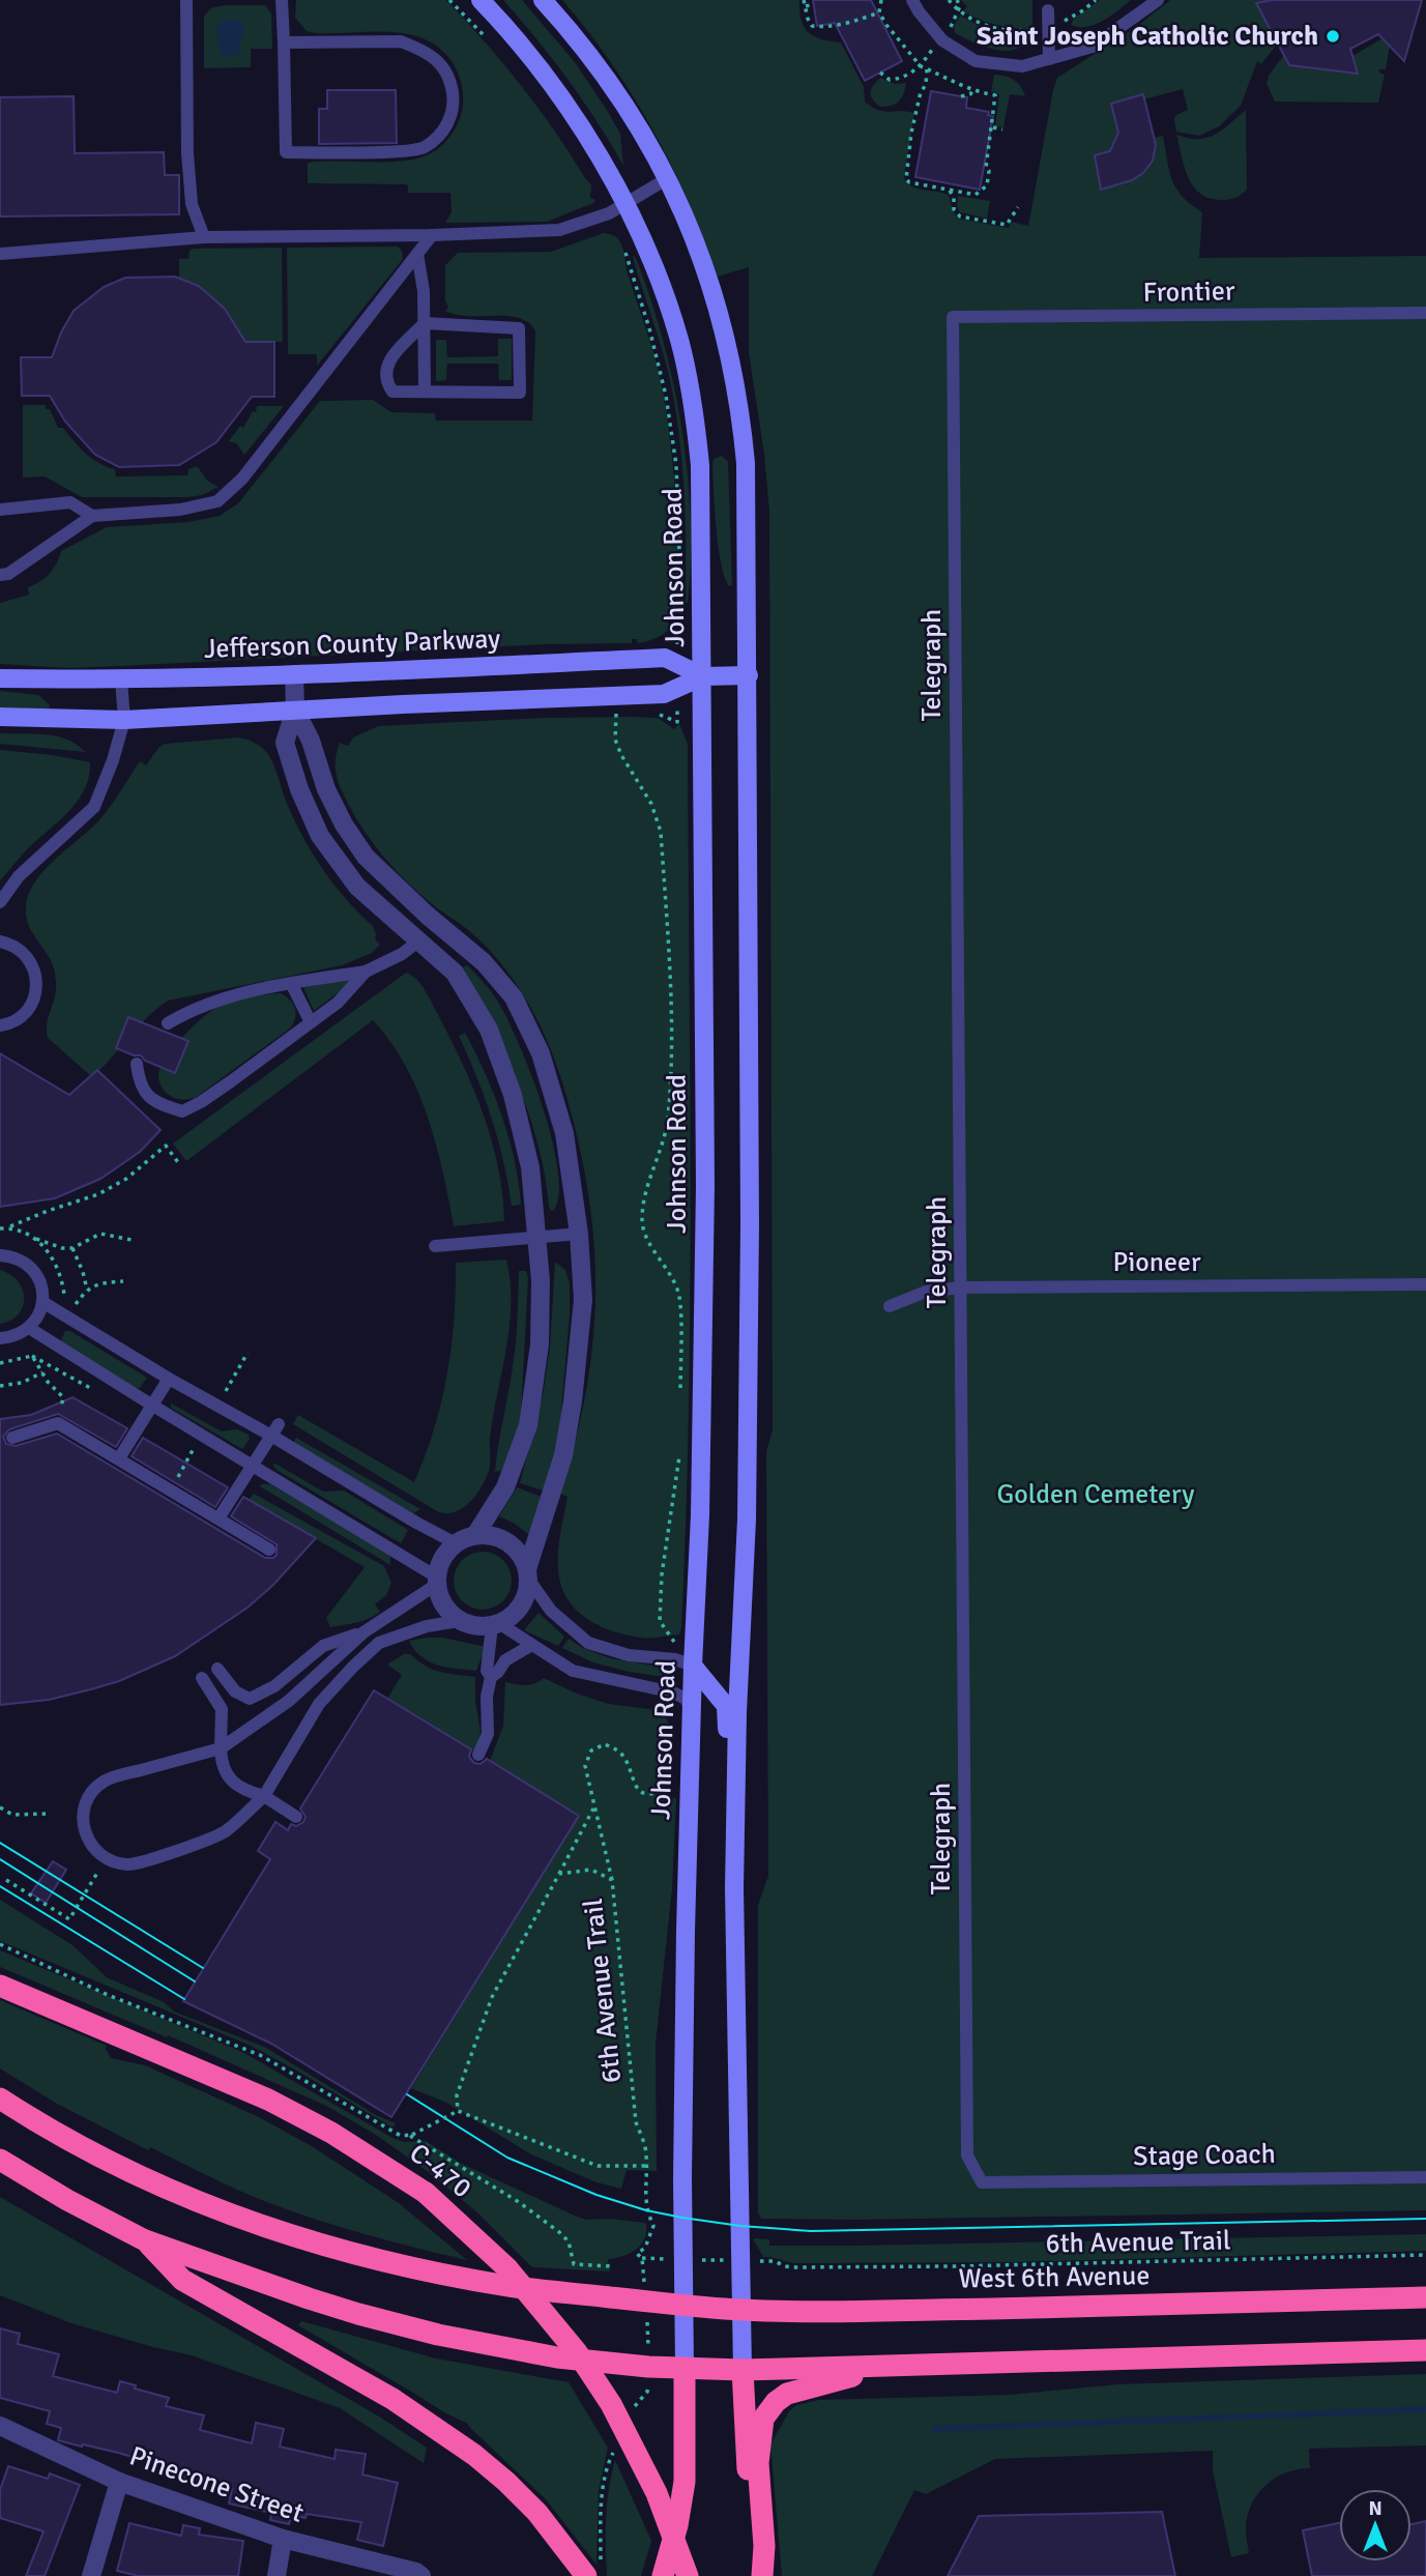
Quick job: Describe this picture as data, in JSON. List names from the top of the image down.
{
  "streets": {
    "highway": ["C-470", "West 6th Avenue"],
    "main road": ["Johnson Road", "Jefferson County Parkway"],
    "street": ["Pinecone Street"],
    "lane": [
      "Frontier",
      "Telegraph",
      "Pioneer",
      "Stage Coach"
    ],
    "path": ["6th Avenue Trail"]
  },
  "crossings": [
    ["Frontier", "Telegraph"],
    ["Johnson Road", "Jefferson County Parkway"],
    ["Johnson Road", "West 6th Avenue"],
    ["Telegraph", "Pioneer"],
    ["Telegraph", "Stage Coach"]
  ],
  "parks": ["Golden Cemetery"],
  "places": ["Saint Joseph Catholic Church"],
  "north": "top"
}
